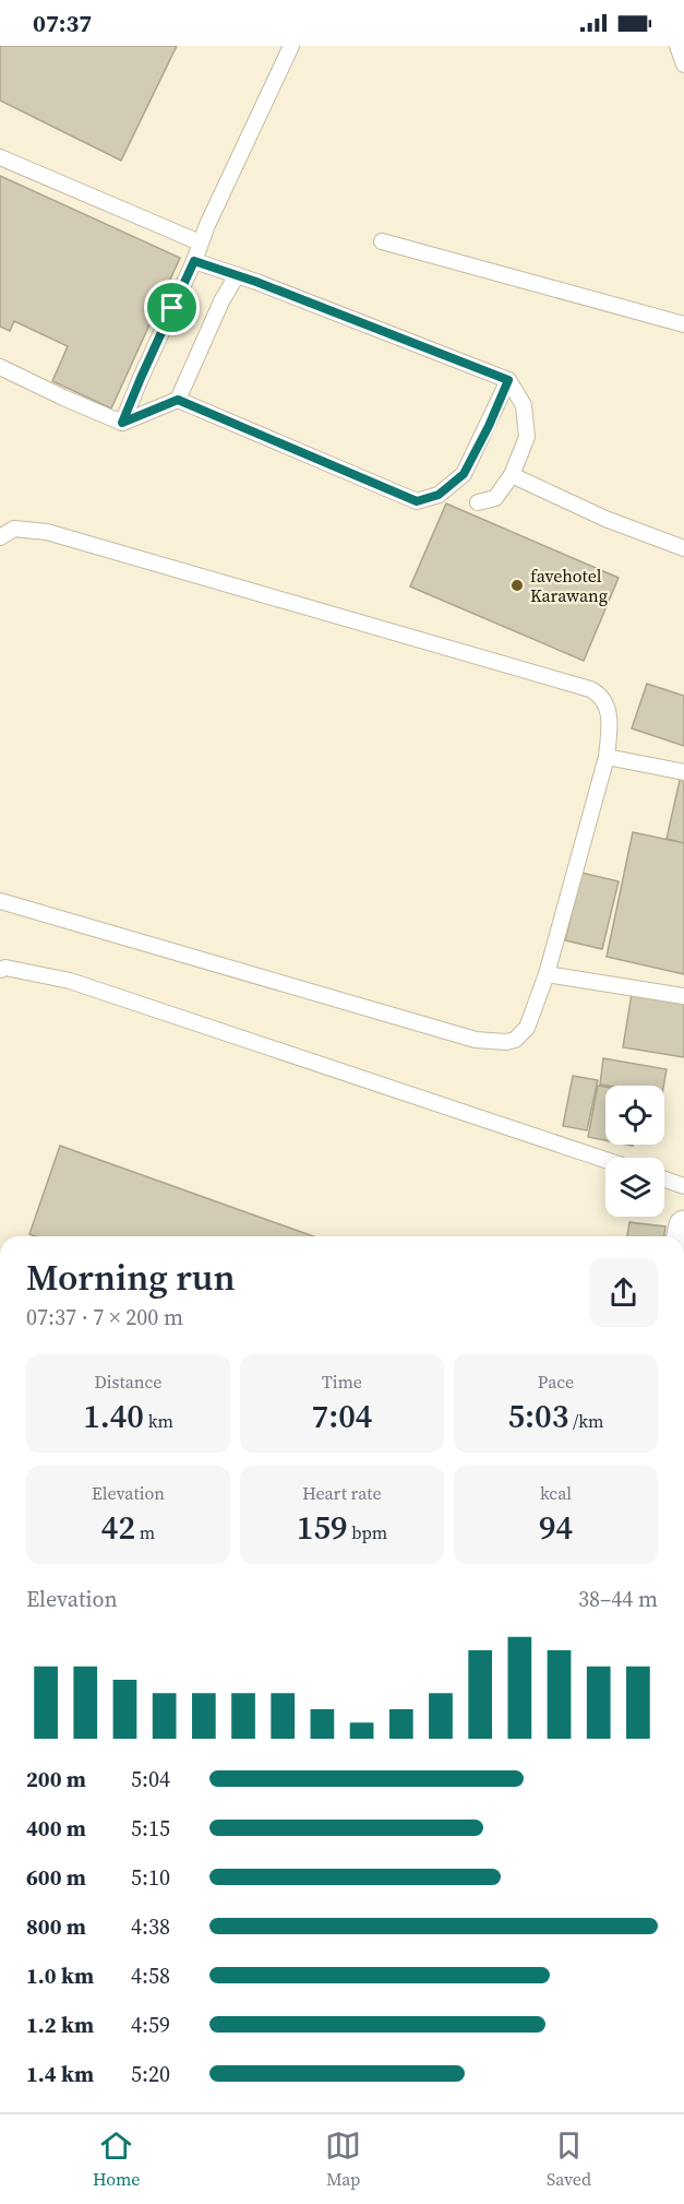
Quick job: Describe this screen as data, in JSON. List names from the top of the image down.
{
  "places": ["favehotel Karawang"],
  "page": {
    "status": "07:37",
    "heading": ["Morning run", "07:37 · 7 × 200 m"],
    "stats": [
      ["Distance", "1.40 km"],
      ["Time", "7:04"],
      ["Pace", "5:03 /km"],
      ["Elevation", "42 m"],
      ["Heart rate", "159 bpm"],
      ["kcal", "94"]
    ],
    "chart": ["Elevation", "38–44 m"],
    "list": [
      {
        "name": "200 m",
        "note": "5:04"
      },
      {
        "name": "400 m",
        "note": "5:15"
      },
      {
        "name": "600 m",
        "note": "5:10"
      },
      {
        "name": "800 m",
        "note": "4:38"
      },
      {
        "name": "1.0 km",
        "note": "4:58"
      },
      {
        "name": "1.2 km",
        "note": "4:59"
      },
      {
        "name": "1.4 km",
        "note": "5:20"
      }
    ],
    "tabs": ["Home", "Map", "Saved"]
  }
}
